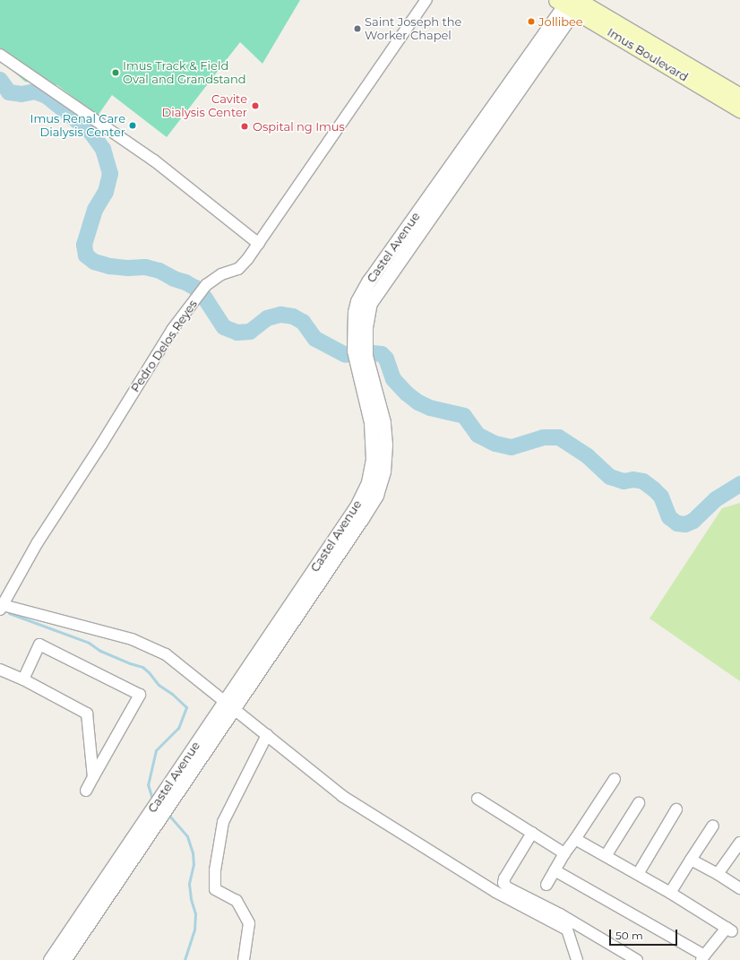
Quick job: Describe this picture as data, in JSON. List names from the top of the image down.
{
  "streets": {
    "main road": ["Imus Boulevard"],
    "street": ["Castel Avenue", "Pedro Delos Reyes"]
  },
  "crossings": [
    ["Imus Boulevard", "Castel Avenue"]
  ],
  "places": [
    "Jollibee",
    "Saint Joseph the Worker Chapel",
    "Imus Track & Field Oval and Grandstand",
    "Cavite Dialysis Center",
    "Imus Renal Care Dialysis Center",
    "Ospital ng Imus"
  ],
  "scale_bar": "50 m"
}
